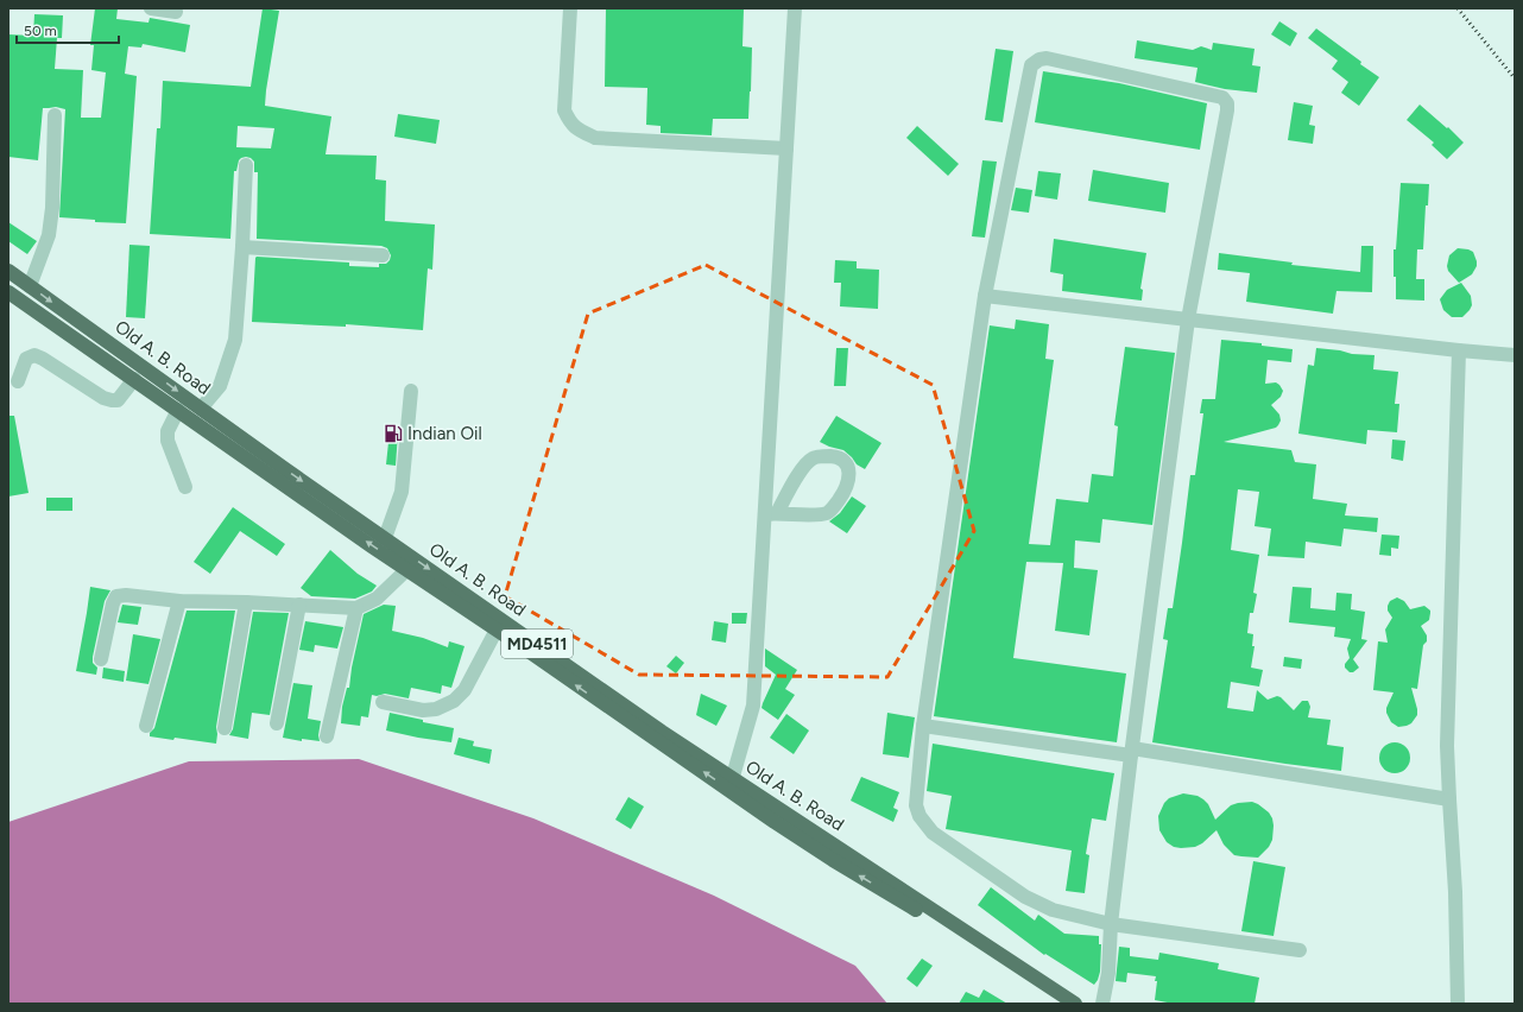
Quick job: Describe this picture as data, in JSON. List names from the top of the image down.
{
  "streets": {
    "main road": ["Old A. B. Road", "MD4511"]
  },
  "places": {
    "fuel station": ["Indian Oil"]
  },
  "scale_bar": "50 m"
}
